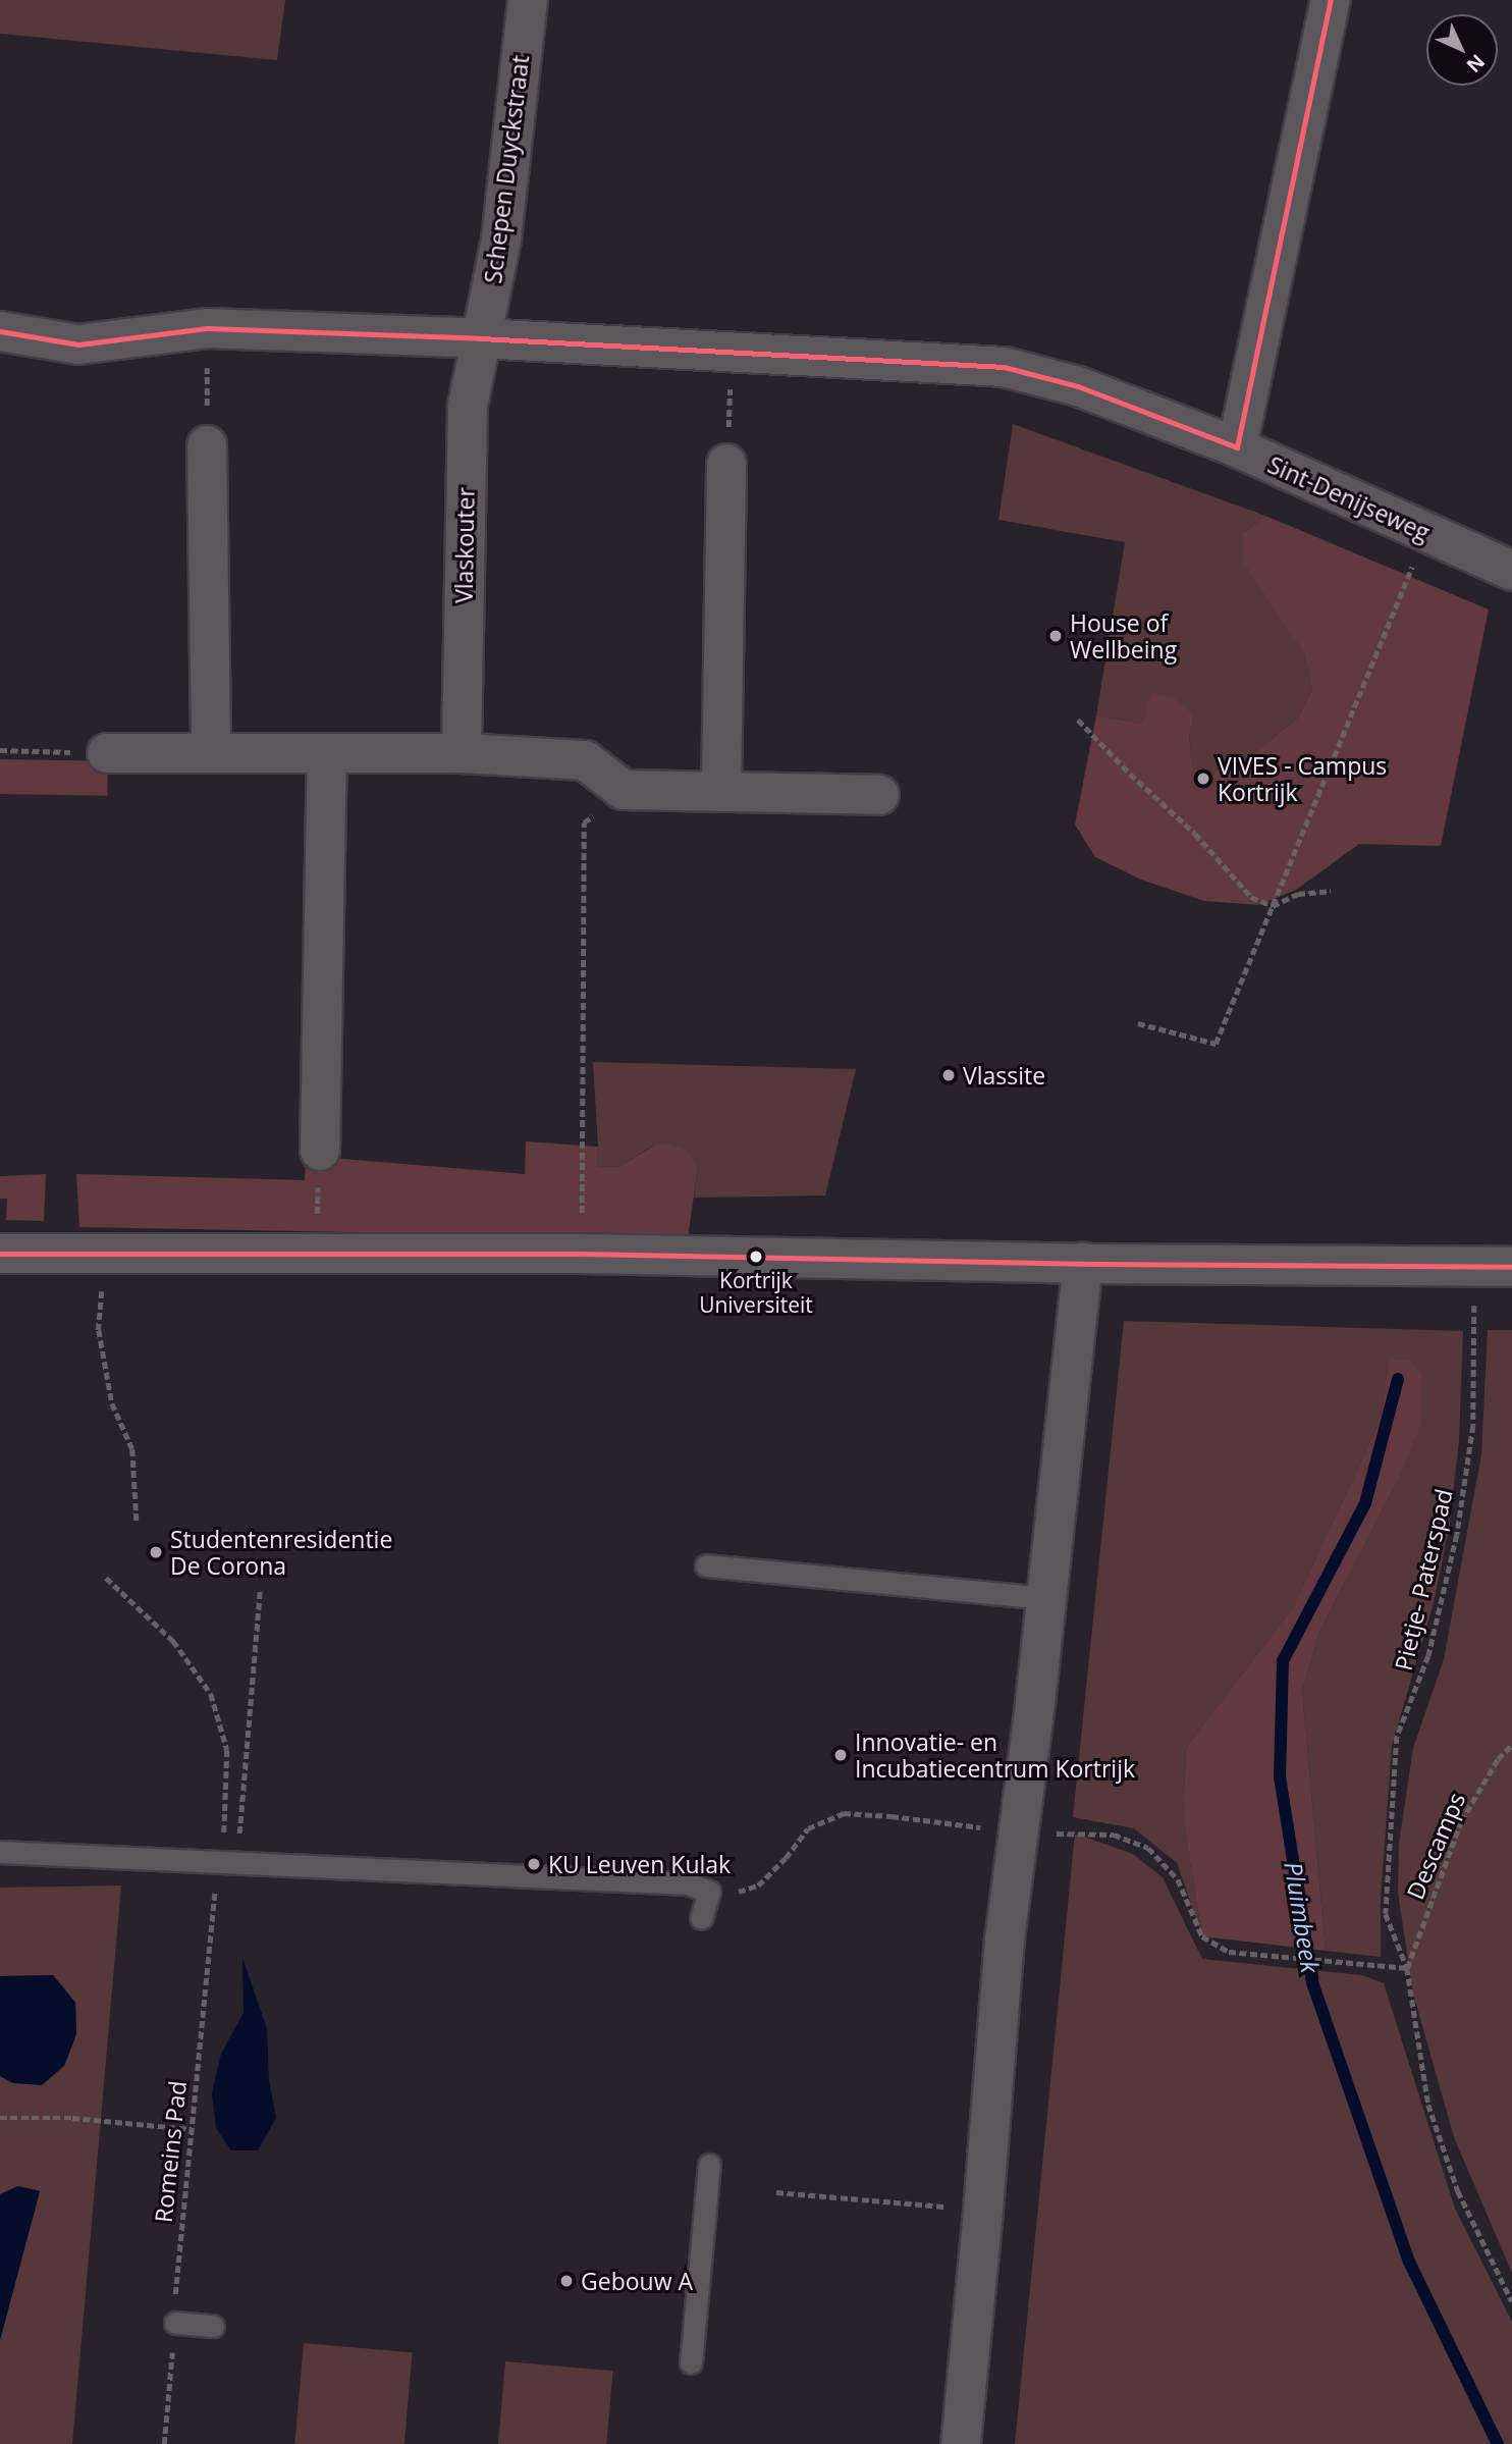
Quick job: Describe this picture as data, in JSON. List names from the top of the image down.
{
  "streets": {
    "street": ["Schepen Duyckstraat", "Sint-Denijseweg", "Vlaskouter"],
    "path": ["Pietje- Paterspad", "Descamps", "Romeins Pad"]
  },
  "crossings": [
    ["Schepen Duyckstraat", "Sint-Denijseweg"],
    ["Schepen Duyckstraat", "Vlaskouter"],
    ["Sint-Denijseweg", "Vlaskouter"],
    ["Pietje- Paterspad", "Descamps"]
  ],
  "water": ["Pluimbeek"],
  "places": [
    "House of Wellbeing",
    "VIVES - Campus Kortrijk",
    "Vlassite",
    "Kortrijk Universiteit",
    "Studentenresidentie De Corona",
    "Innovatie- en Incubatiecentrum Kortrijk",
    "KU Leuven Kulak",
    "Gebouw A"
  ],
  "north": "bottom right"
}
